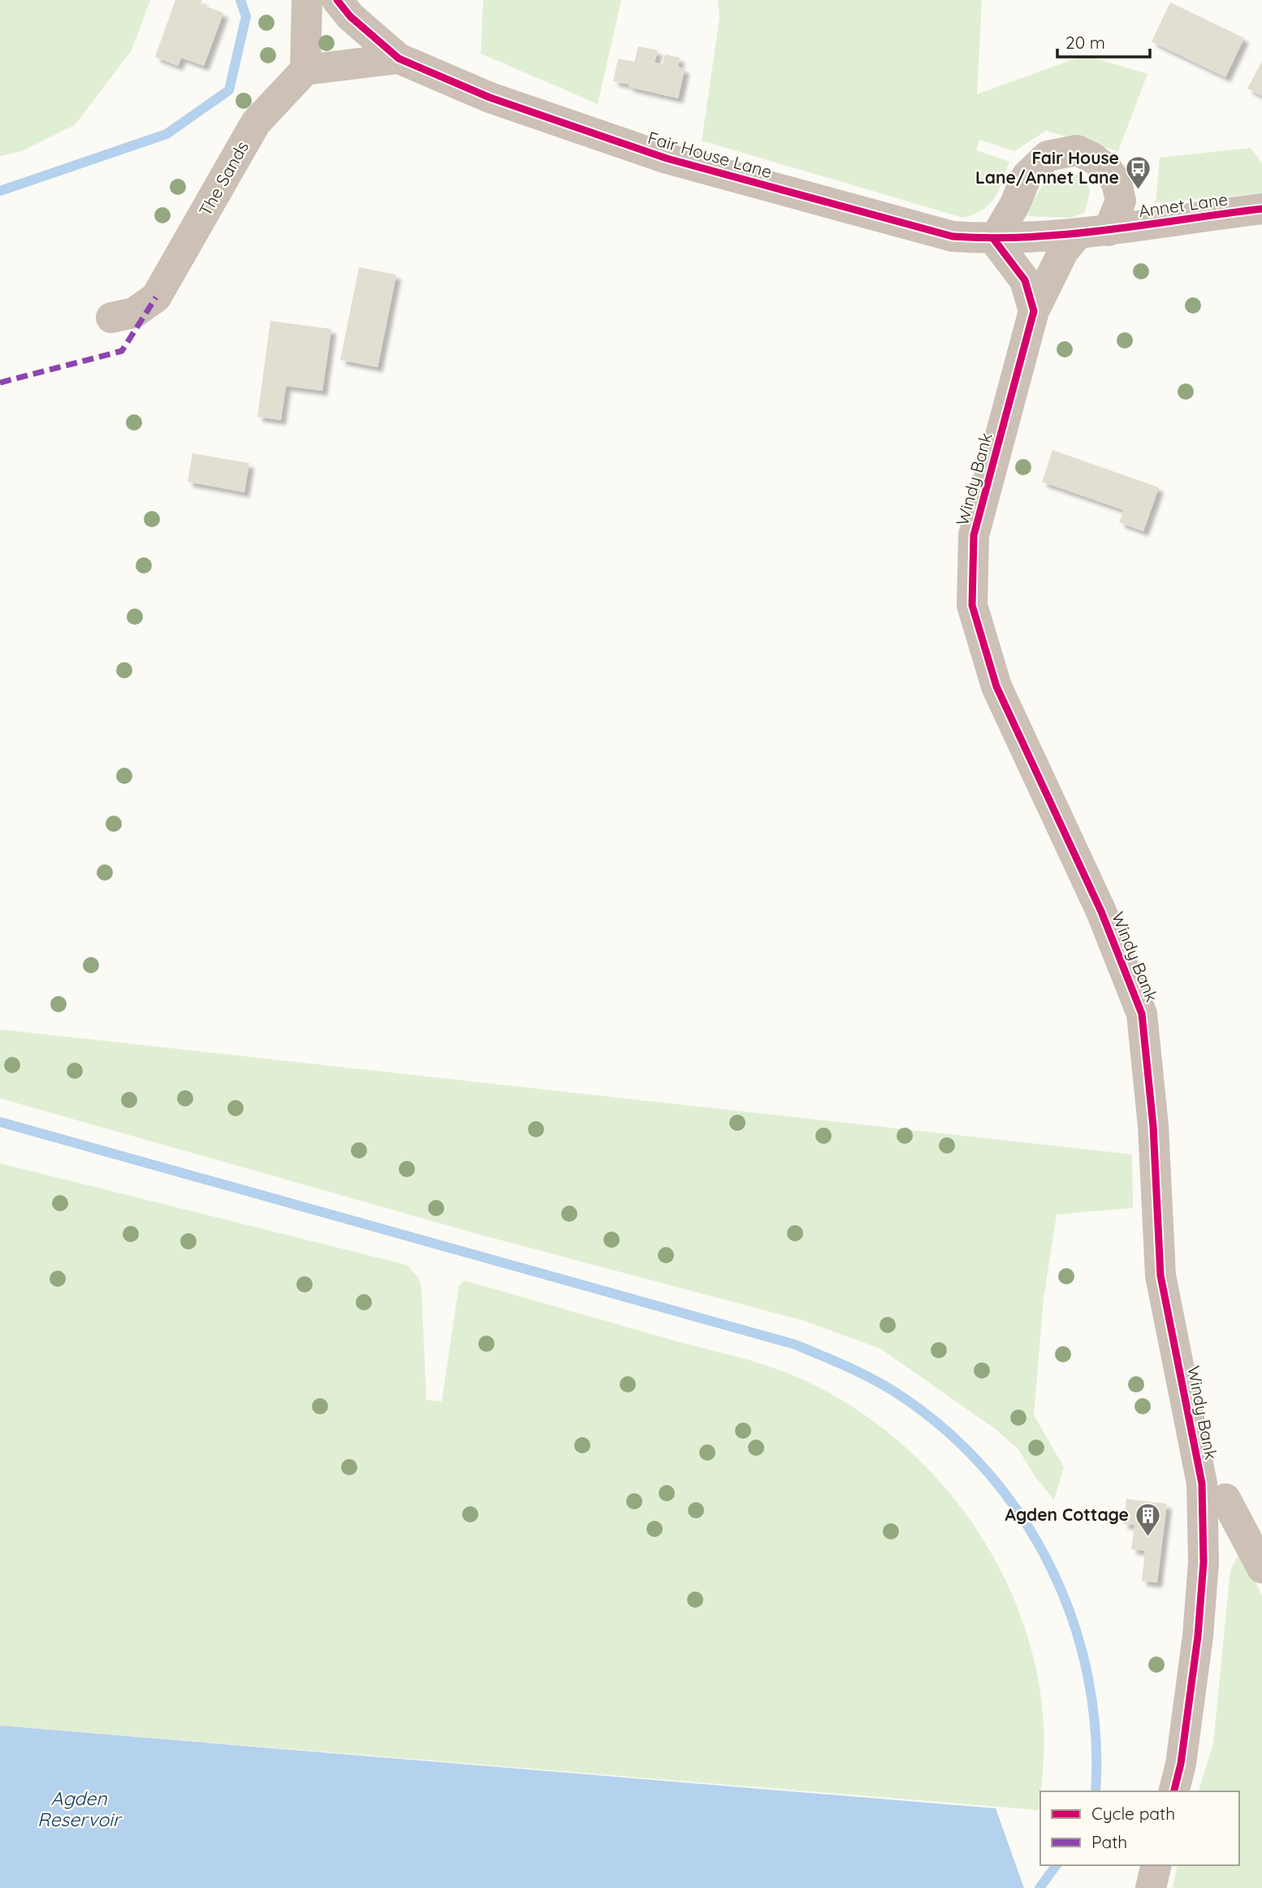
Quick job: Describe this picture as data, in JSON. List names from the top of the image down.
{
  "streets": {
    "street": [
      "Fair House Lane",
      "The Sands",
      "Annet Lane",
      "Windy Bank"
    ]
  },
  "crossings": [
    ["Fair House Lane", "Annet Lane"],
    ["Fair House Lane", "Windy Bank"],
    ["Annet Lane", "Windy Bank"]
  ],
  "water": ["Agden Reservoir"],
  "places": {
    "bus stop": ["Fair House Lane/Annet Lane"],
    "building": ["Agden Cottage"]
  },
  "legend": ["Cycle path", "Path"],
  "scale_bar": "20 m"
}
